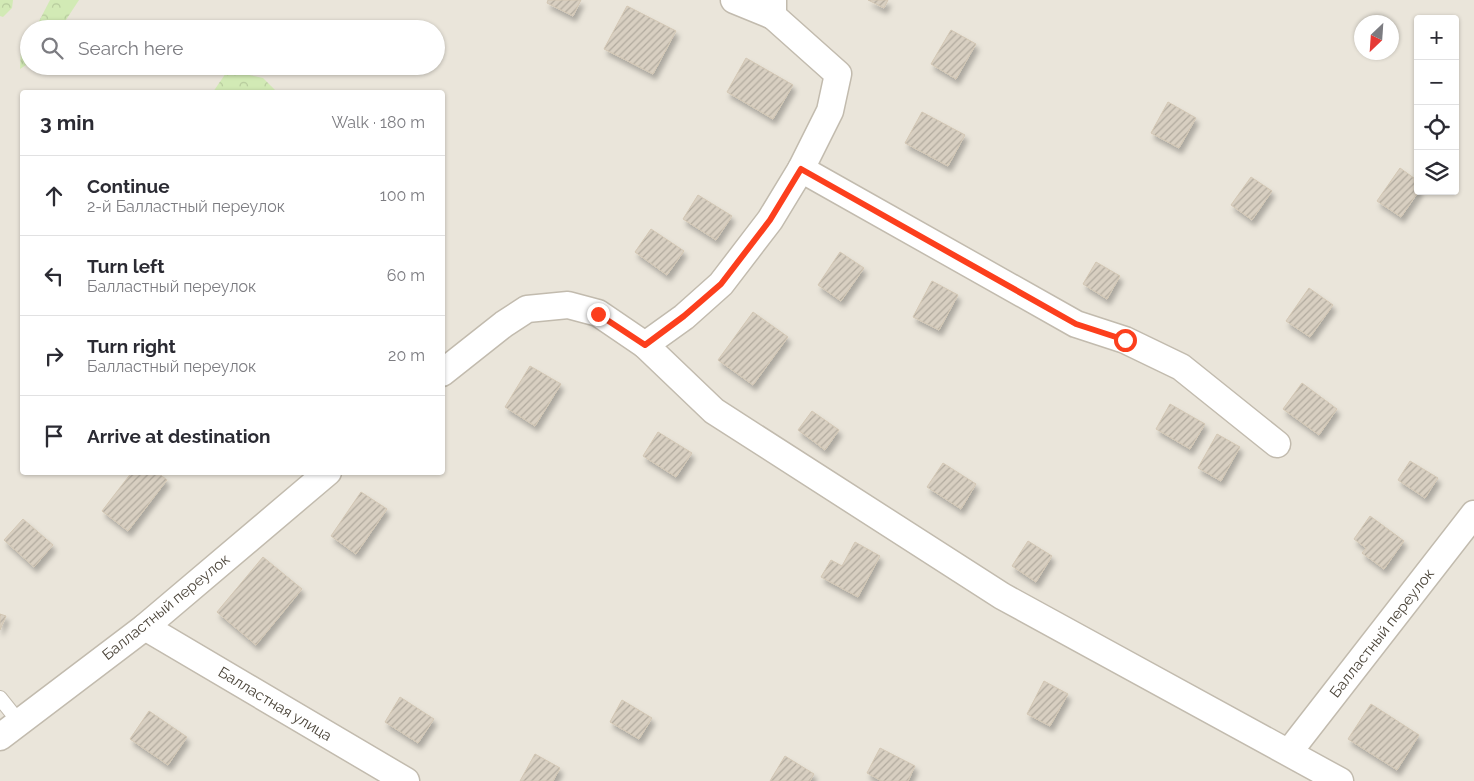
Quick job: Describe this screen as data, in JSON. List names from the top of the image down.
{
  "streets": {
    "street": ["Балластный переулок", "Балластная улица"]
  },
  "crossings": [
    ["Балластный переулок", "Балластная улица"]
  ],
  "north": "bottom left",
  "page": {
    "map_buttons": ["+", "−"],
    "search": "Search here",
    "heading": ["3 min", "Walk · 180 m"],
    "list": [
      ["Continue", "2-й Балластный переулок", "100 m"],
      ["Turn left", "Балластный переулок", "60 m"],
      ["Turn right", "Балластный переулок", "20 m"],
      "Arrive at destination"
    ]
  }
}
